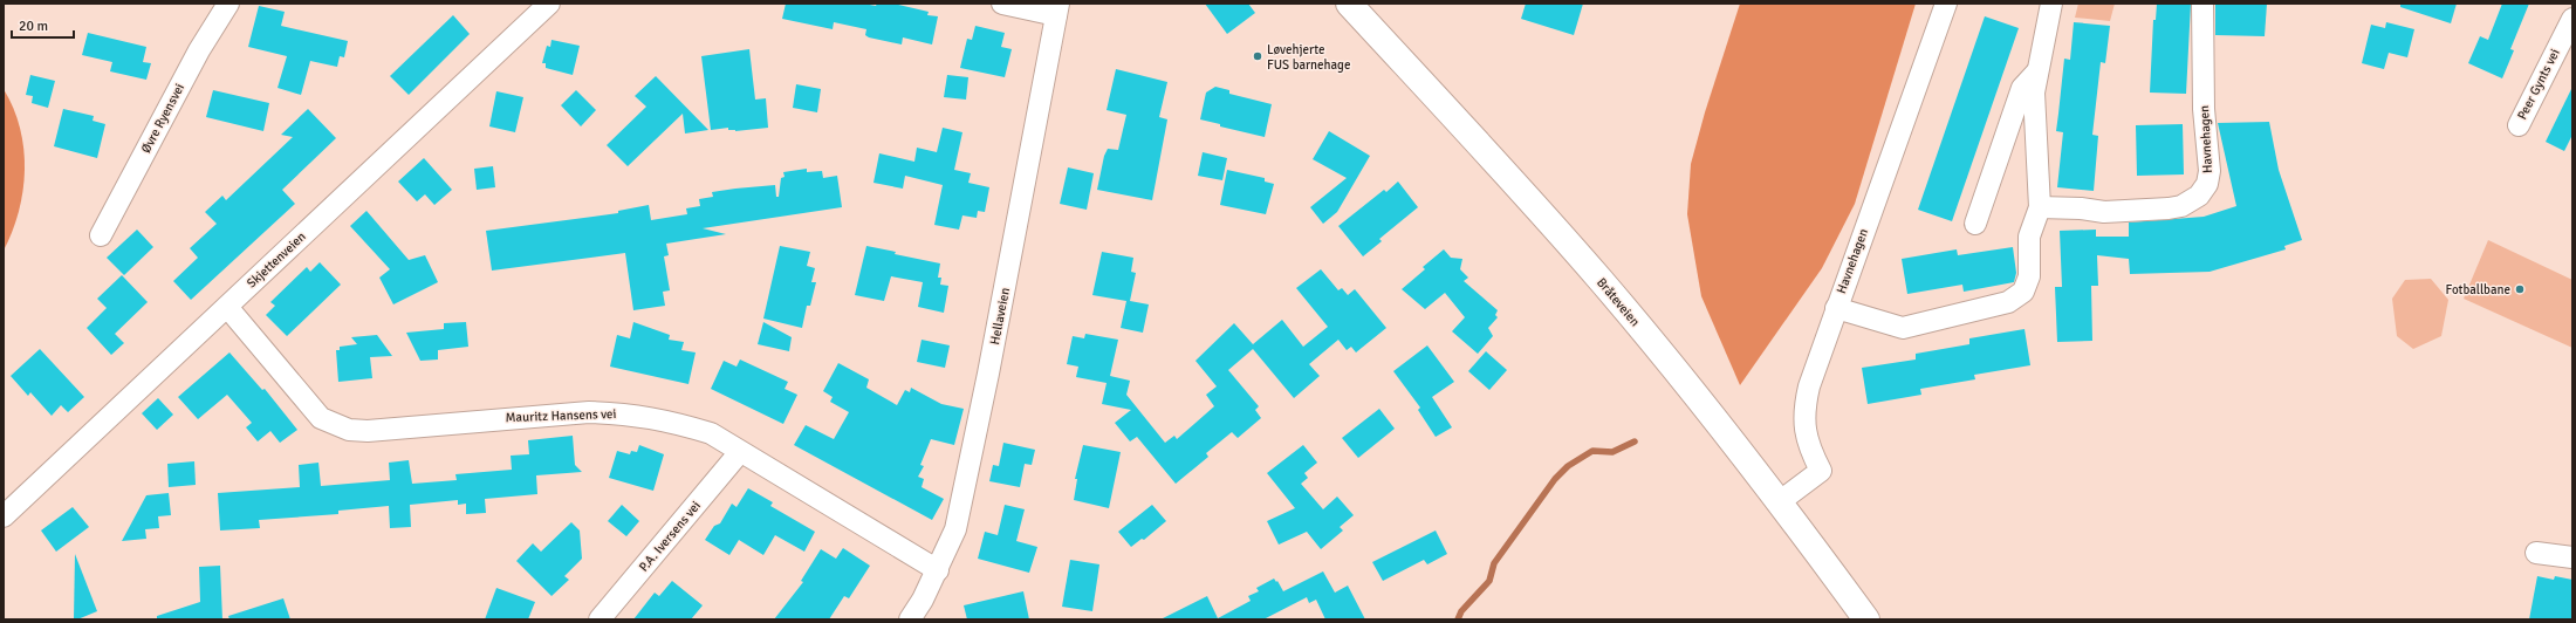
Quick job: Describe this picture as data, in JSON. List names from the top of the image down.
{
  "streets": {
    "main road": ["Bråteveien"],
    "street": [
      "Peer Gynts vei",
      "Øvre Ryensvei",
      "Havnehagen",
      "Skjettenveien",
      "Hellaveien",
      "Mauritz Hansens vei",
      "P.A. Iversens vei"
    ]
  },
  "crossings": [
    ["Havnehagen", "Bråteveien"],
    ["Skjettenveien", "Mauritz Hansens vei"],
    ["Hellaveien", "Mauritz Hansens vei"],
    ["Mauritz Hansens vei", "P.A. Iversens vei"]
  ],
  "places": ["Løvehjerte FUS barnehage", "Fotballbane"],
  "scale_bar": "20 m"
}
